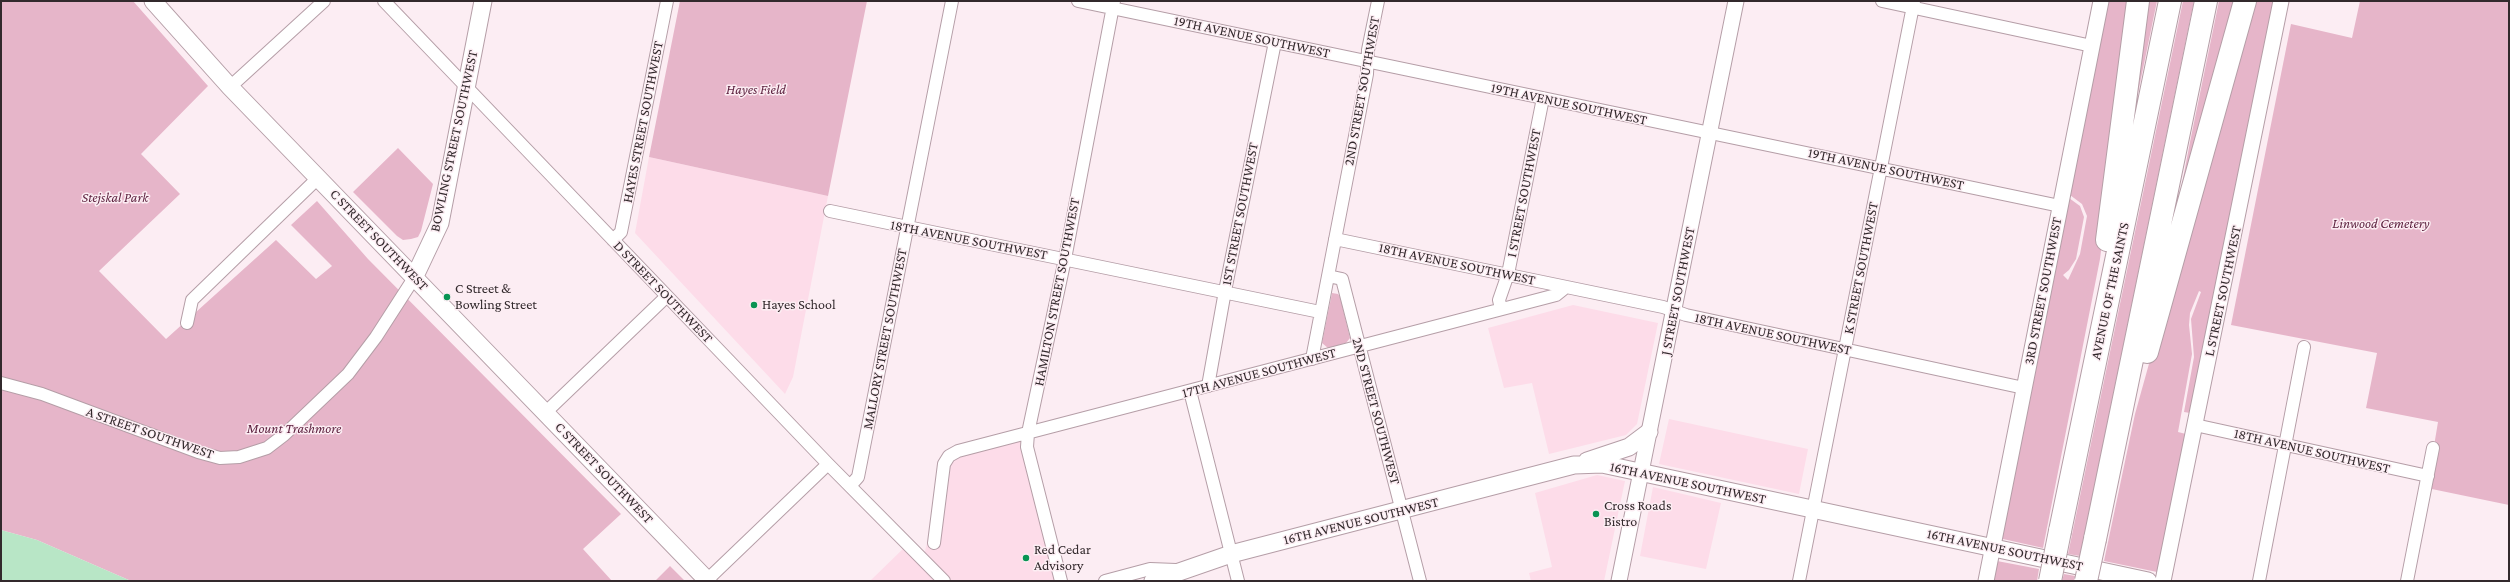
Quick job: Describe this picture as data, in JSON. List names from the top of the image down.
{
  "streets": {
    "highway": ["AVENUE OF THE SAINTS"],
    "main road": ["BOWLING STREET SOUTHWEST", "C STREET SOUTHWEST", "16TH AVENUE SOUTHWEST"],
    "street": [
      "19TH AVENUE SOUTHWEST",
      "2ND STREET SOUTHWEST",
      "HAYES STREET SOUTHWEST",
      "I STREET SOUTHWEST",
      "1ST STREET SOUTHWEST",
      "18TH AVENUE SOUTHWEST",
      "K STREET SOUTHWEST",
      "J STREET SOUTHWEST",
      "3RD STREET SOUTHWEST",
      "L STREET SOUTHWEST",
      "D STREET SOUTHWEST",
      "HAMILTON STREET SOUTHWEST",
      "MALLORY STREET SOUTHWEST",
      "17TH AVENUE SOUTHWEST",
      "A STREET SOUTHWEST"
    ]
  },
  "crossings": [
    ["19TH AVENUE SOUTHWEST", "2ND STREET SOUTHWEST"],
    ["19TH AVENUE SOUTHWEST", "I STREET SOUTHWEST"],
    ["19TH AVENUE SOUTHWEST", "1ST STREET SOUTHWEST"],
    ["19TH AVENUE SOUTHWEST", "K STREET SOUTHWEST"],
    ["19TH AVENUE SOUTHWEST", "J STREET SOUTHWEST"],
    ["19TH AVENUE SOUTHWEST", "3RD STREET SOUTHWEST"],
    ["19TH AVENUE SOUTHWEST", "HAMILTON STREET SOUTHWEST"],
    ["2ND STREET SOUTHWEST", "18TH AVENUE SOUTHWEST"],
    ["2ND STREET SOUTHWEST", "17TH AVENUE SOUTHWEST"],
    ["2ND STREET SOUTHWEST", "16TH AVENUE SOUTHWEST"],
    ["HAYES STREET SOUTHWEST", "D STREET SOUTHWEST"],
    ["BOWLING STREET SOUTHWEST", "C STREET SOUTHWEST"],
    ["BOWLING STREET SOUTHWEST", "D STREET SOUTHWEST"],
    ["BOWLING STREET SOUTHWEST", "A STREET SOUTHWEST"],
    ["I STREET SOUTHWEST", "18TH AVENUE SOUTHWEST"],
    ["I STREET SOUTHWEST", "17TH AVENUE SOUTHWEST"],
    ["1ST STREET SOUTHWEST", "18TH AVENUE SOUTHWEST"],
    ["1ST STREET SOUTHWEST", "17TH AVENUE SOUTHWEST"],
    ["C STREET SOUTHWEST", "A STREET SOUTHWEST"],
    ["18TH AVENUE SOUTHWEST", "K STREET SOUTHWEST"],
    ["18TH AVENUE SOUTHWEST", "J STREET SOUTHWEST"],
    ["18TH AVENUE SOUTHWEST", "3RD STREET SOUTHWEST"],
    ["18TH AVENUE SOUTHWEST", "L STREET SOUTHWEST"],
    ["18TH AVENUE SOUTHWEST", "HAMILTON STREET SOUTHWEST"],
    ["18TH AVENUE SOUTHWEST", "MALLORY STREET SOUTHWEST"],
    ["18TH AVENUE SOUTHWEST", "17TH AVENUE SOUTHWEST"],
    ["K STREET SOUTHWEST", "16TH AVENUE SOUTHWEST"],
    ["J STREET SOUTHWEST", "16TH AVENUE SOUTHWEST"],
    ["3RD STREET SOUTHWEST", "16TH AVENUE SOUTHWEST"],
    ["D STREET SOUTHWEST", "MALLORY STREET SOUTHWEST"],
    ["HAMILTON STREET SOUTHWEST", "17TH AVENUE SOUTHWEST"]
  ],
  "parks": [
    "Hayes Field",
    "Stejskal Park",
    "Linwood Cemetery",
    "Mount Trashmore"
  ],
  "places": [
    "C Street & Bowling Street",
    "Hayes School",
    "Cross Roads Bistro",
    "Red Cedar Advisory"
  ]
}
